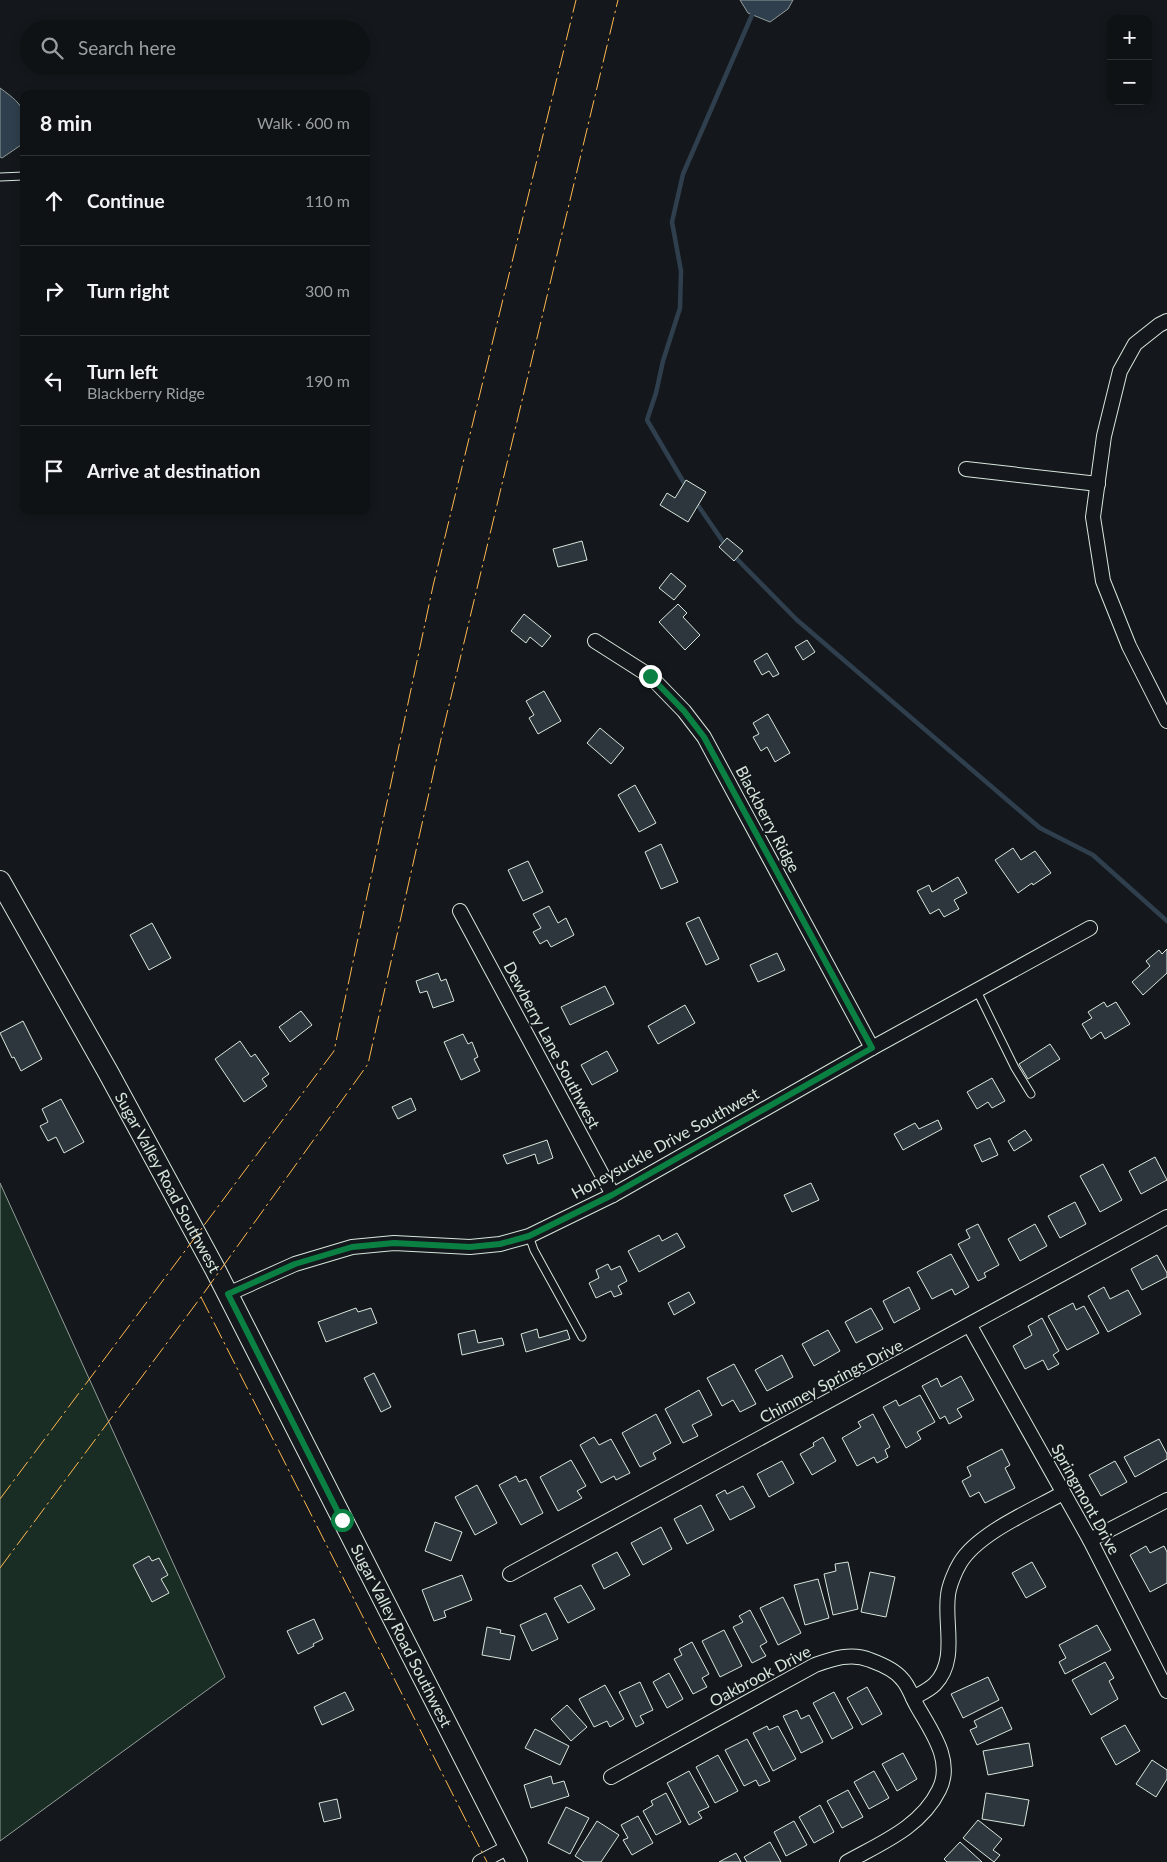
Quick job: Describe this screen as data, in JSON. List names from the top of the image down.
{
  "streets": {
    "street": [
      "Blackberry Ridge",
      "Dewberry Lane Southwest",
      "Honeysuckle Drive Southwest",
      "Sugar Valley Road Southwest",
      "Chimney Springs Drive",
      "Springmont Drive",
      "Oakbrook Drive"
    ]
  },
  "crossings": [
    ["Blackberry Ridge", "Honeysuckle Drive Southwest"],
    ["Dewberry Lane Southwest", "Honeysuckle Drive Southwest"],
    ["Honeysuckle Drive Southwest", "Sugar Valley Road Southwest"],
    ["Chimney Springs Drive", "Springmont Drive"]
  ],
  "page": {
    "map_buttons": ["+", "−"],
    "search": "Search here",
    "heading": ["8 min", "Walk · 600 m"],
    "list": [
      ["Continue", "110 m"],
      ["Turn right", "300 m"],
      ["Turn left", "Blackberry Ridge", "190 m"],
      "Arrive at destination"
    ]
  }
}
